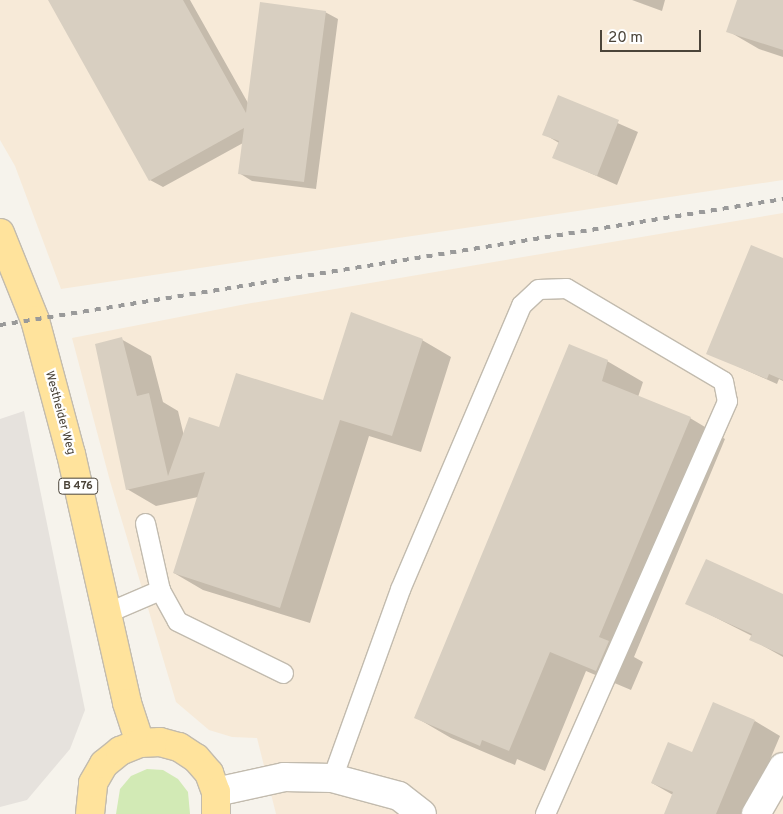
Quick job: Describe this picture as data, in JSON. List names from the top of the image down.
{
  "streets": {
    "main road": ["Westheider Weg", "B 476"]
  },
  "scale_bar": "20 m"
}
